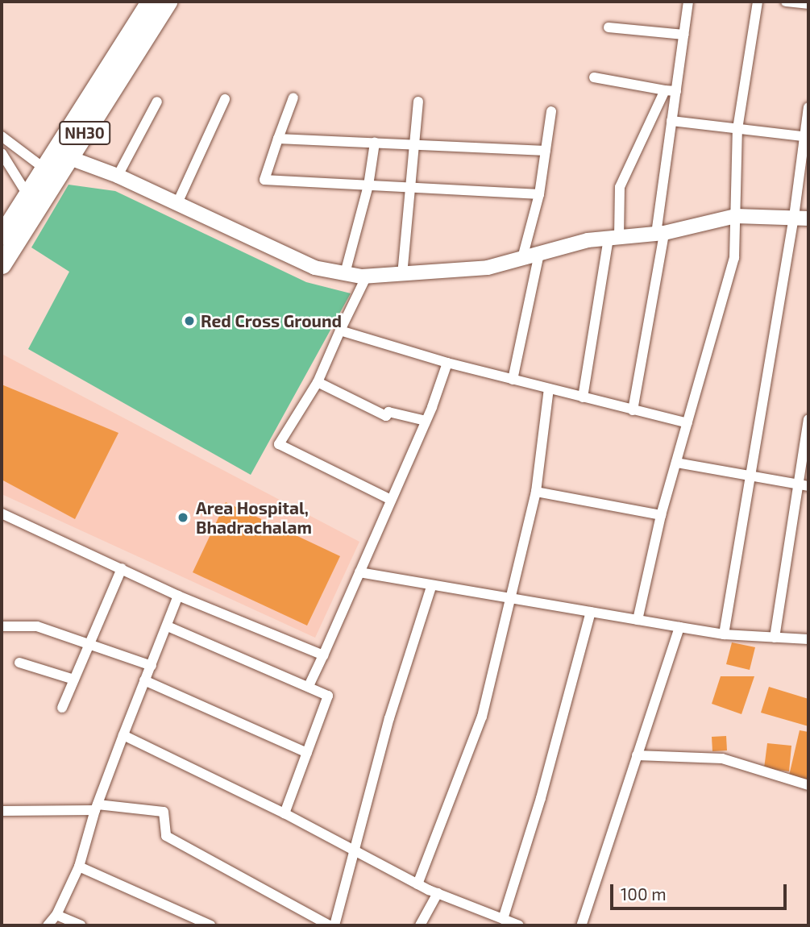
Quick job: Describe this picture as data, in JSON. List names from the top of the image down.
{
  "streets": {
    "highway": ["NH30"]
  },
  "places": ["Red Cross Ground", "Area Hospital, Bhadrachalam"],
  "scale_bar": "100 m"
}
